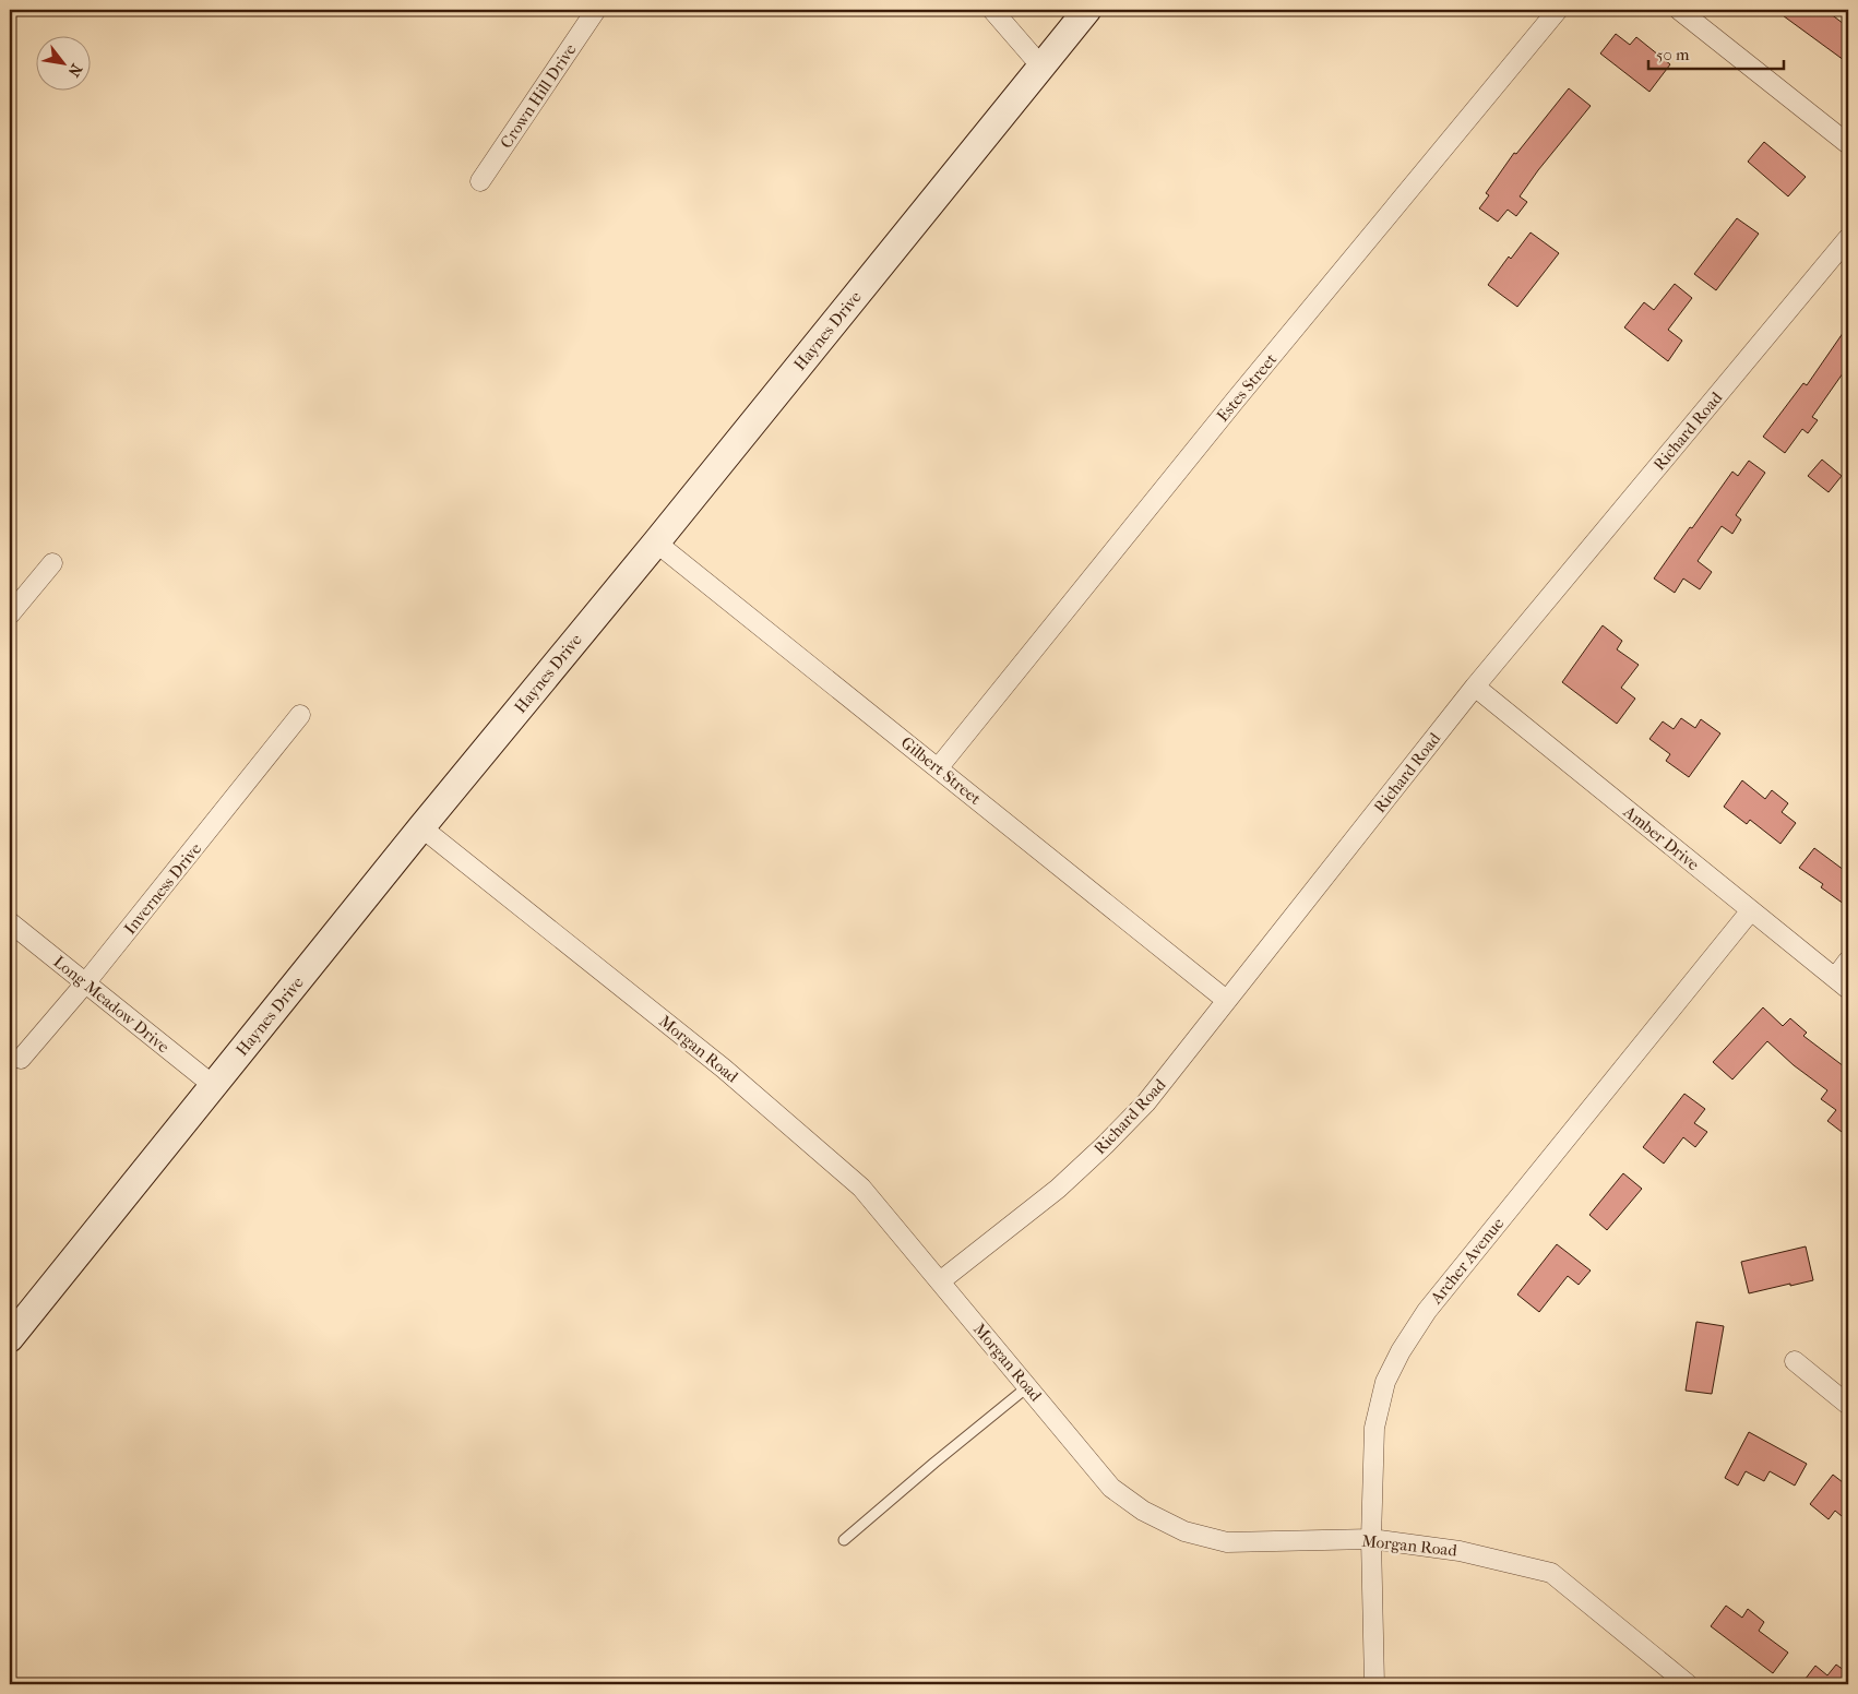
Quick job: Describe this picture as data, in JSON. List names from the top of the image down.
{
  "streets": {
    "street": [
      "Crown Hill Drive",
      "Haynes Drive",
      "Estes Street",
      "Richard Road",
      "Gilbert Street",
      "Amber Drive",
      "Inverness Drive",
      "Long Meadow Drive",
      "Morgan Road",
      "Archer Avenue"
    ]
  },
  "crossings": [
    ["Haynes Drive", "Gilbert Street"],
    ["Haynes Drive", "Long Meadow Drive"],
    ["Haynes Drive", "Morgan Road"],
    ["Estes Street", "Gilbert Street"],
    ["Richard Road", "Gilbert Street"],
    ["Richard Road", "Amber Drive"],
    ["Richard Road", "Morgan Road"],
    ["Amber Drive", "Archer Avenue"],
    ["Inverness Drive", "Long Meadow Drive"],
    ["Morgan Road", "Archer Avenue"]
  ],
  "scale_bar": "50 m",
  "north": "bottom right"
}
